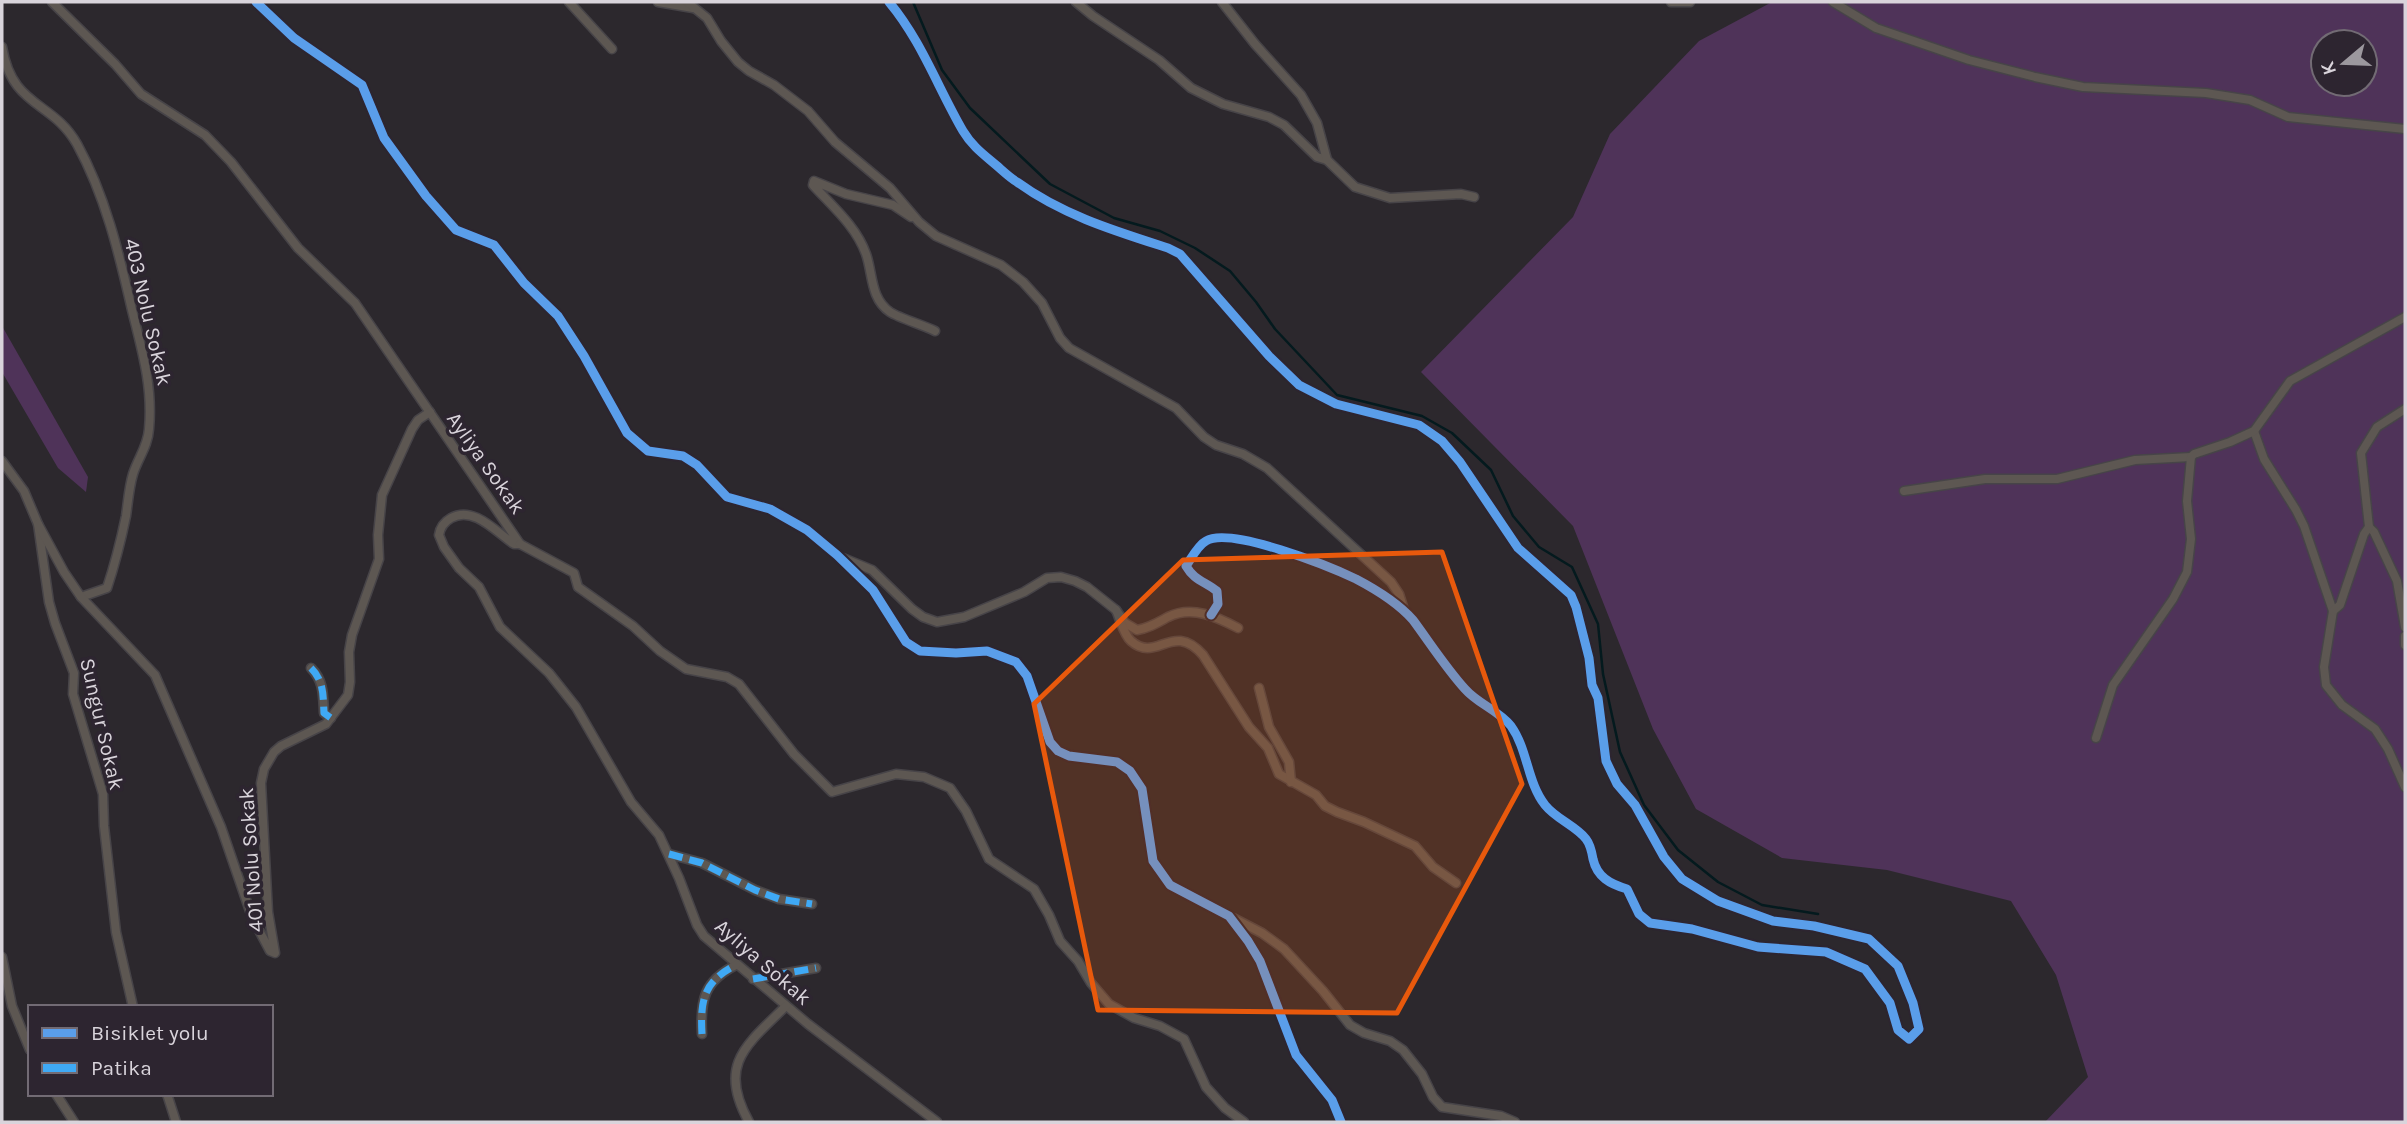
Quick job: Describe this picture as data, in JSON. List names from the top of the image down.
{
  "streets": {
    "street": [
      "403 Nolu Sokak",
      "Ayliya Sokak",
      "Sungur Sokak",
      "401 Nolu Sokak"
    ]
  },
  "crossings": [
    ["403 Nolu Sokak", "401 Nolu Sokak"],
    ["Ayliya Sokak", "401 Nolu Sokak"],
    ["Sungur Sokak", "401 Nolu Sokak"]
  ],
  "legend": ["Bisiklet yolu", "Patika"],
  "north": "left"
}
